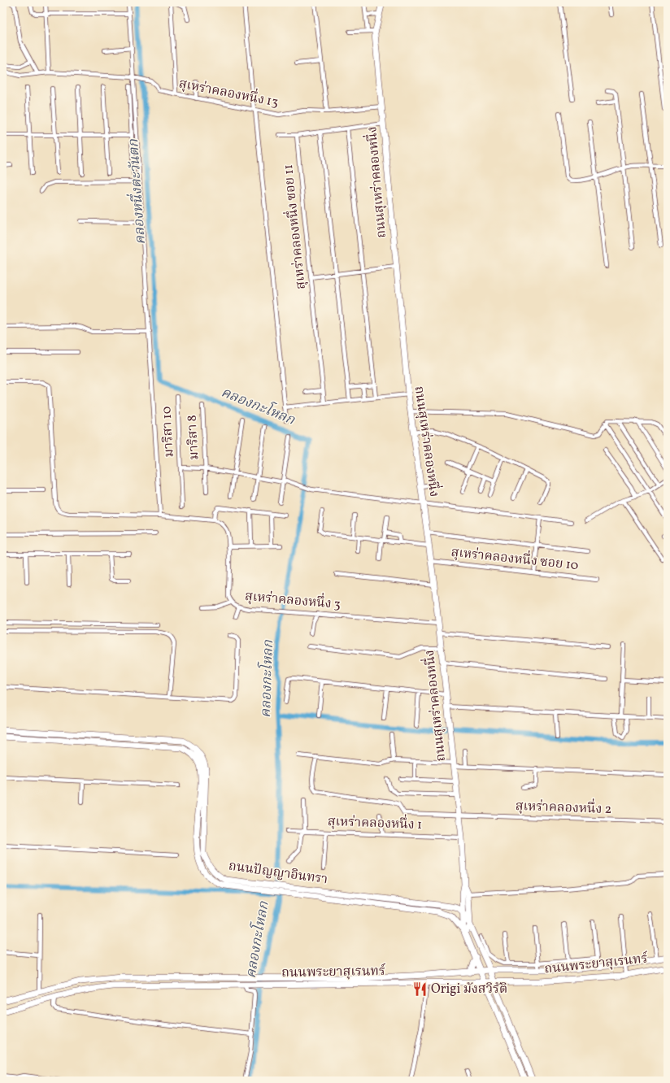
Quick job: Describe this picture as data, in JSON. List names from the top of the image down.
{
  "streets": {
    "street": [
      "สุเหร่าคลองหนึ่ง 13",
      "ถนนสุเหร่าคลองหนึ่ง",
      "สุเหร่าคลองหนึ่ง ซอย 11",
      "มาริสา 10",
      "มาริสา 8",
      "สุเหร่าคลองหนึ่ง ซอย 10",
      "สุเหร่าคลองหนึ่ง 3",
      "สุเหร่าคลองหนึ่ง 2",
      "สุเหร่าคลองหนึ่ง 1",
      "ถนนปัญญาอินทรา",
      "ถนนพระยาสุเรนทร์"
    ]
  },
  "crossings": [
    ["สุเหร่าคลองหนึ่ง 13", "ถนนสุเหร่าคลองหนึ่ง"],
    ["ถนนสุเหร่าคลองหนึ่ง", "สุเหร่าคลองหนึ่ง ซอย 10"],
    ["ถนนสุเหร่าคลองหนึ่ง", "สุเหร่าคลองหนึ่ง 3"],
    ["ถนนสุเหร่าคลองหนึ่ง", "สุเหร่าคลองหนึ่ง 2"],
    ["ถนนสุเหร่าคลองหนึ่ง", "สุเหร่าคลองหนึ่ง 1"],
    ["ถนนสุเหร่าคลองหนึ่ง", "ถนนปัญญาอินทรา"],
    ["ถนนปัญญาอินทรา", "ถนนพระยาสุเรนทร์"]
  ],
  "water": ["คลองหนึ่งตะวันตก", "คลองกะโหลก"],
  "places": {
    "restaurant": ["Origi มังสวิรัติ"]
  }
}
